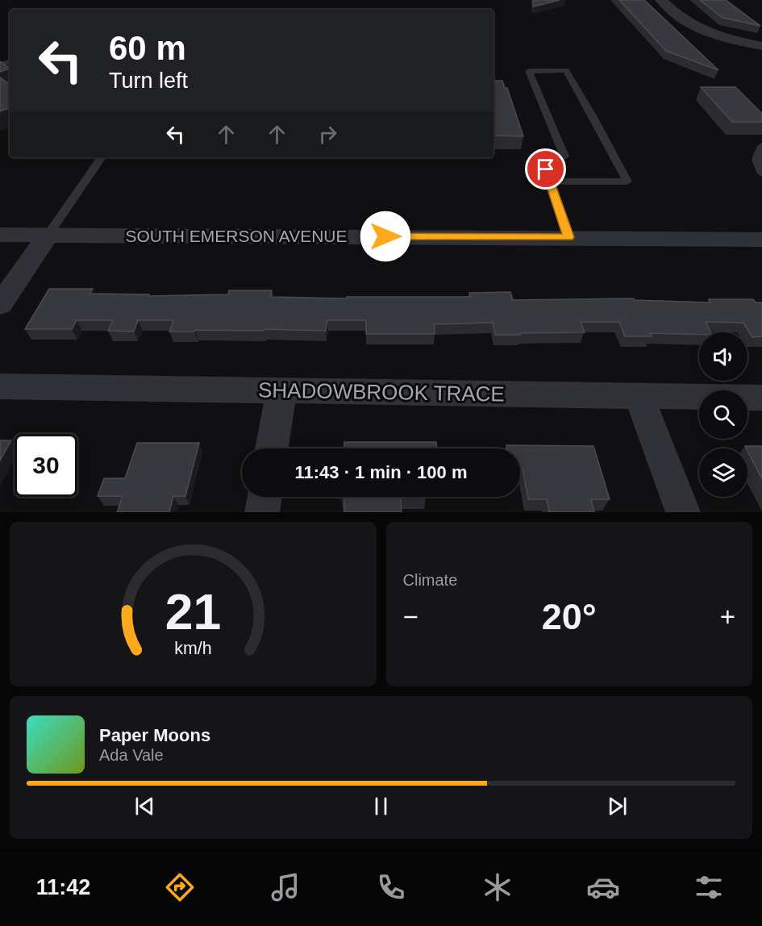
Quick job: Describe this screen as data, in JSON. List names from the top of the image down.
{
  "streets": {
    "street": ["SOUTH EMERSON AVENUE", "SHADOWBROOK TRACE"]
  },
  "page": {
    "turn": ["60 m", "Turn left"],
    "limit": "30",
    "trip": "11:43 · 1 min · 100 m",
    "tile": "Climate",
    "heat": ["−", "20°", "+"],
    "song": ["Paper Moons", "Ada Vale"],
    "tabs": "11:42",
    "gauge": ["21", "km/h"]
  }
}
